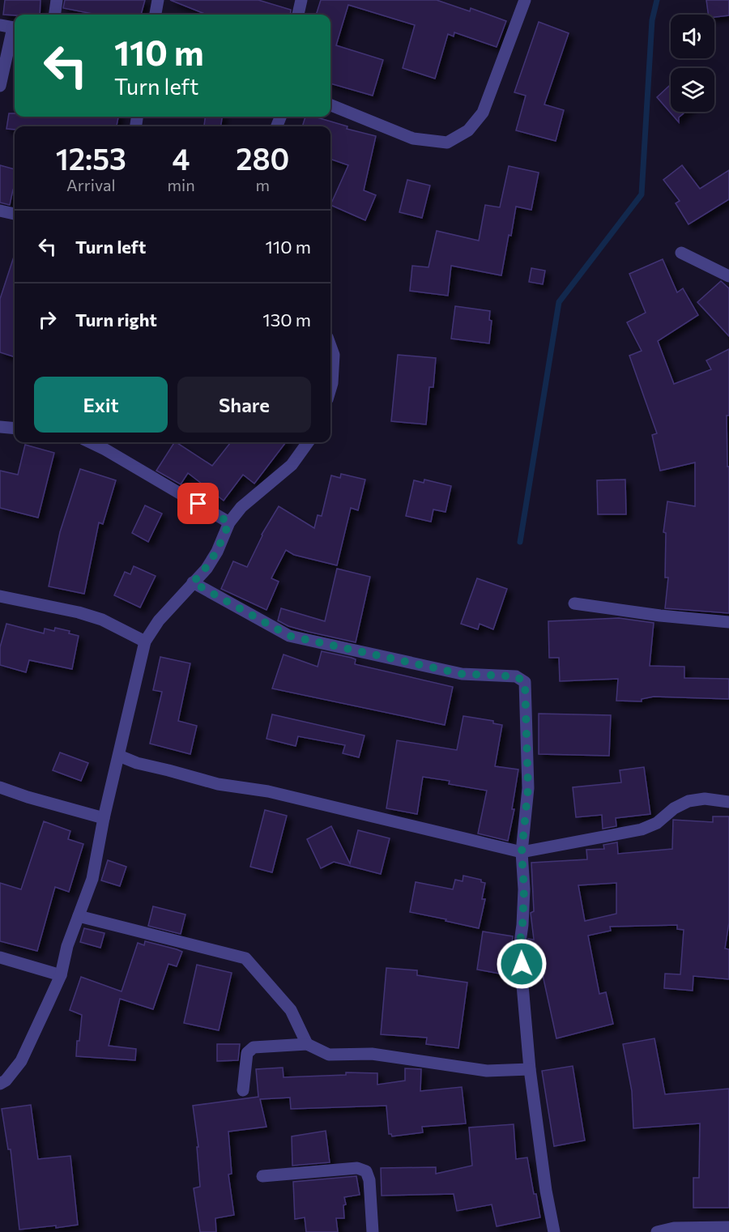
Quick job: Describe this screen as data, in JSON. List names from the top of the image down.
{
  "page": {
    "turn": ["110 m", "Turn left"],
    "eta": [
      "12:53",
      "Arrival",
      "4",
      "min",
      "280",
      "m"
    ],
    "list": [
      {
        "name": "Turn left",
        "value": "110 m"
      },
      {
        "name": "Turn right",
        "value": "130 m"
      }
    ],
    "buttons": ["Exit", "Share"]
  }
}
